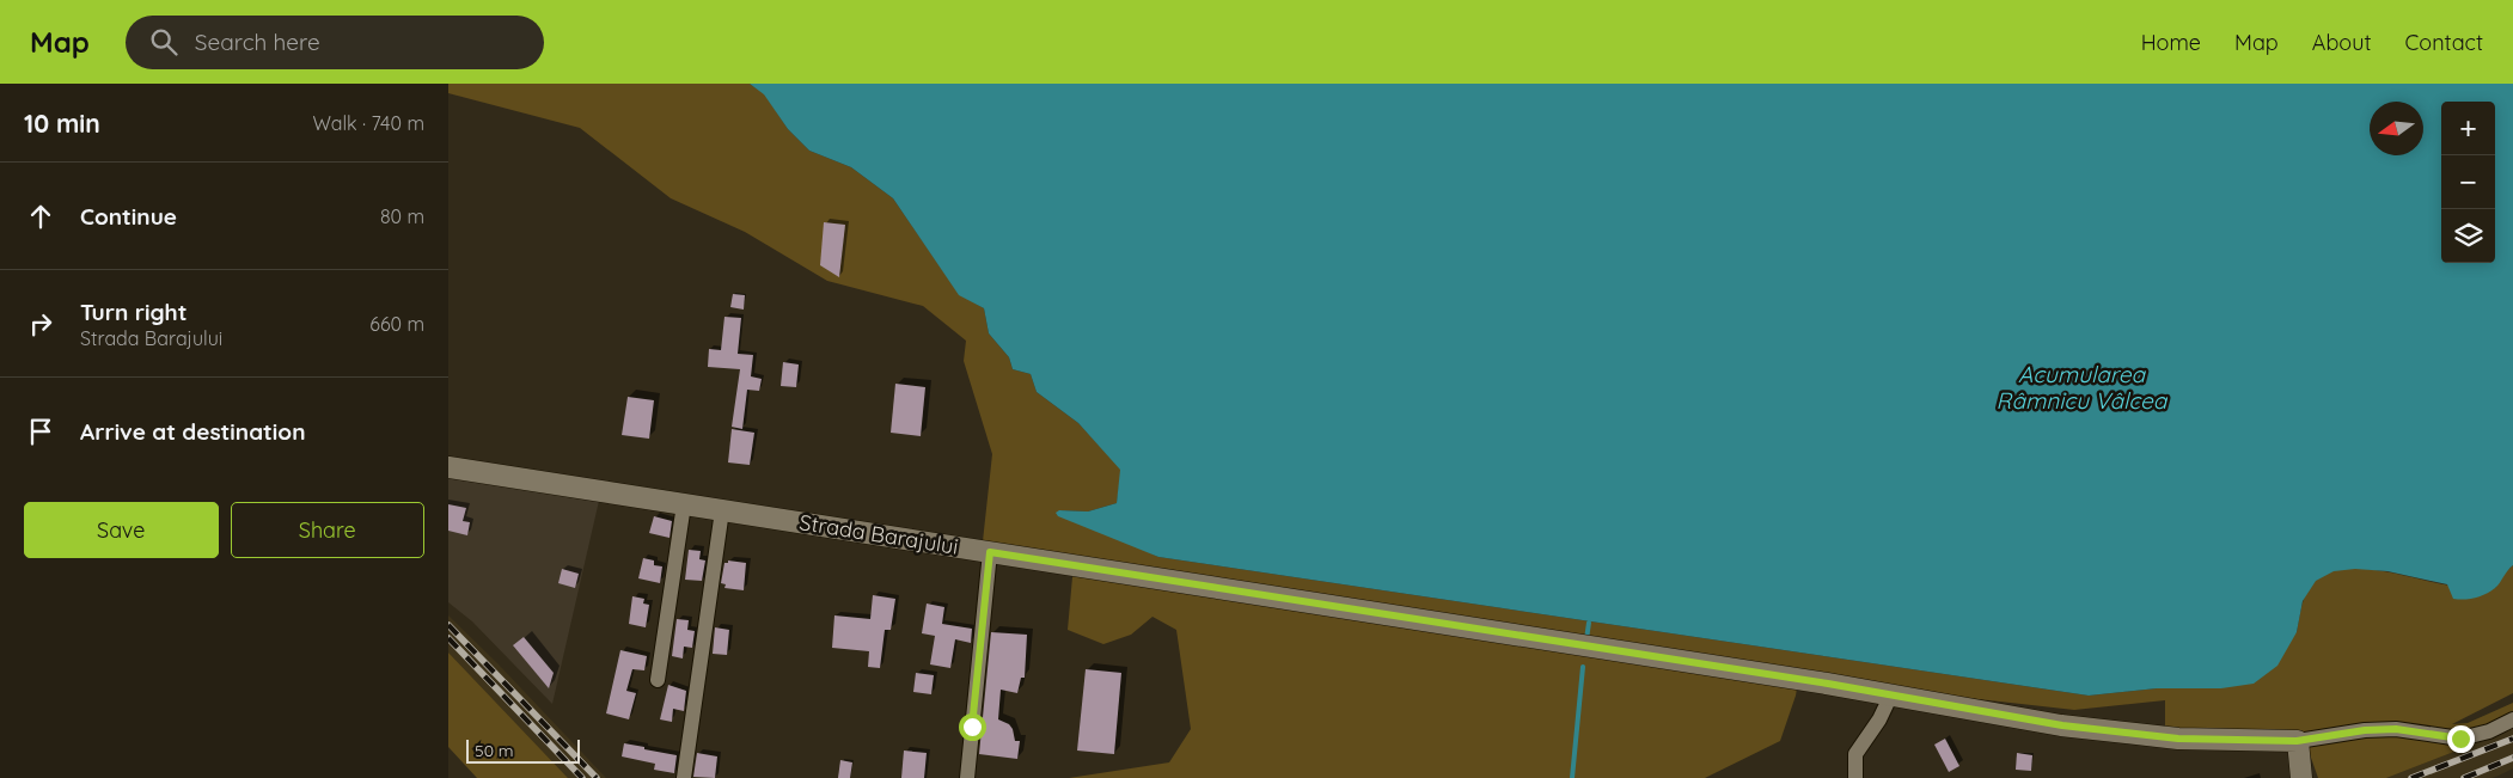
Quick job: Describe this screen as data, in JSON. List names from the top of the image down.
{
  "streets": {
    "street": ["Strada Barajului"]
  },
  "water": ["Acumularea Râmnicu Vâlcea"],
  "scale_bar": "50 m",
  "north": "left",
  "page": {
    "header": "Map",
    "search": "Search here",
    "nav": [
      "Home",
      "Map",
      "About",
      "Contact"
    ],
    "heading": ["10 min", "Walk · 740 m"],
    "map_buttons": ["+", "−"],
    "list": [
      ["Continue", "80 m"],
      ["Turn right", "Strada Barajului", "660 m"],
      "Arrive at destination"
    ],
    "buttons": ["Save", "Share"],
    "scale": "50 m"
  }
}
